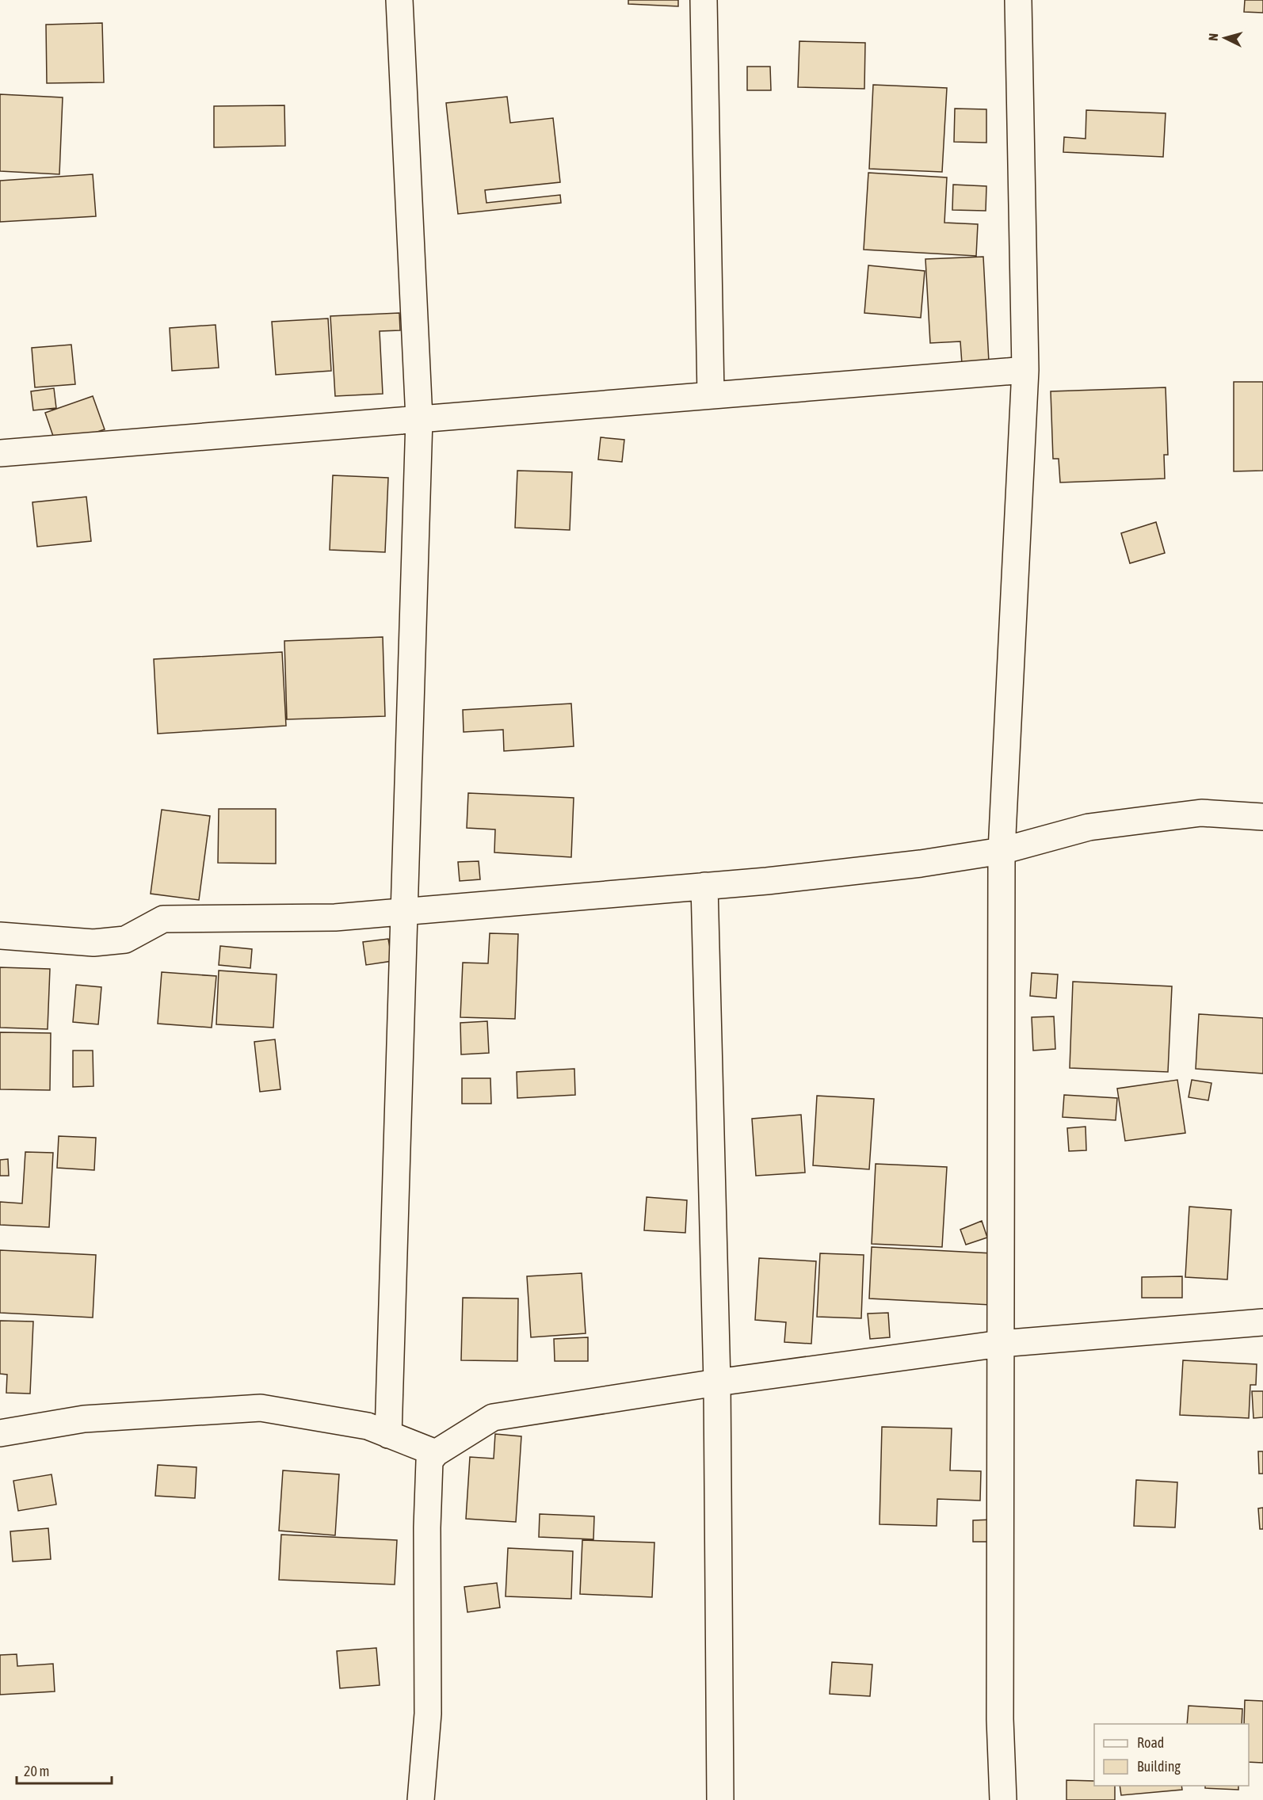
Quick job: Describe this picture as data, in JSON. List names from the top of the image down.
{
  "legend": ["Road", "Building"],
  "scale_bar": "20 m",
  "north": "left"
}
